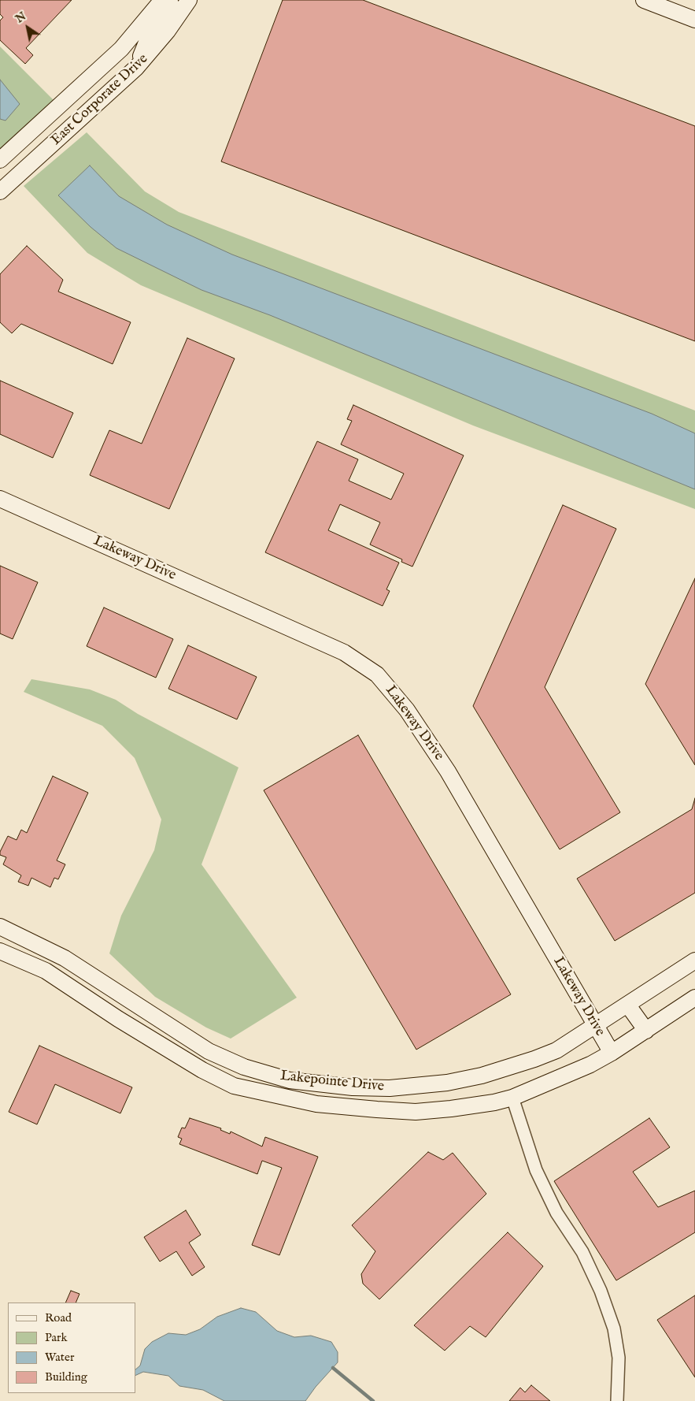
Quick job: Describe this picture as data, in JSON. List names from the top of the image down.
{
  "streets": {
    "main road": ["East Corporate Drive", "Lakeway Drive", "Lakepointe Drive"]
  },
  "crossings": [
    ["Lakeway Drive", "Lakepointe Drive"]
  ],
  "legend": [
    "Road",
    "Park",
    "Water",
    "Building"
  ],
  "north": "top left"
}
